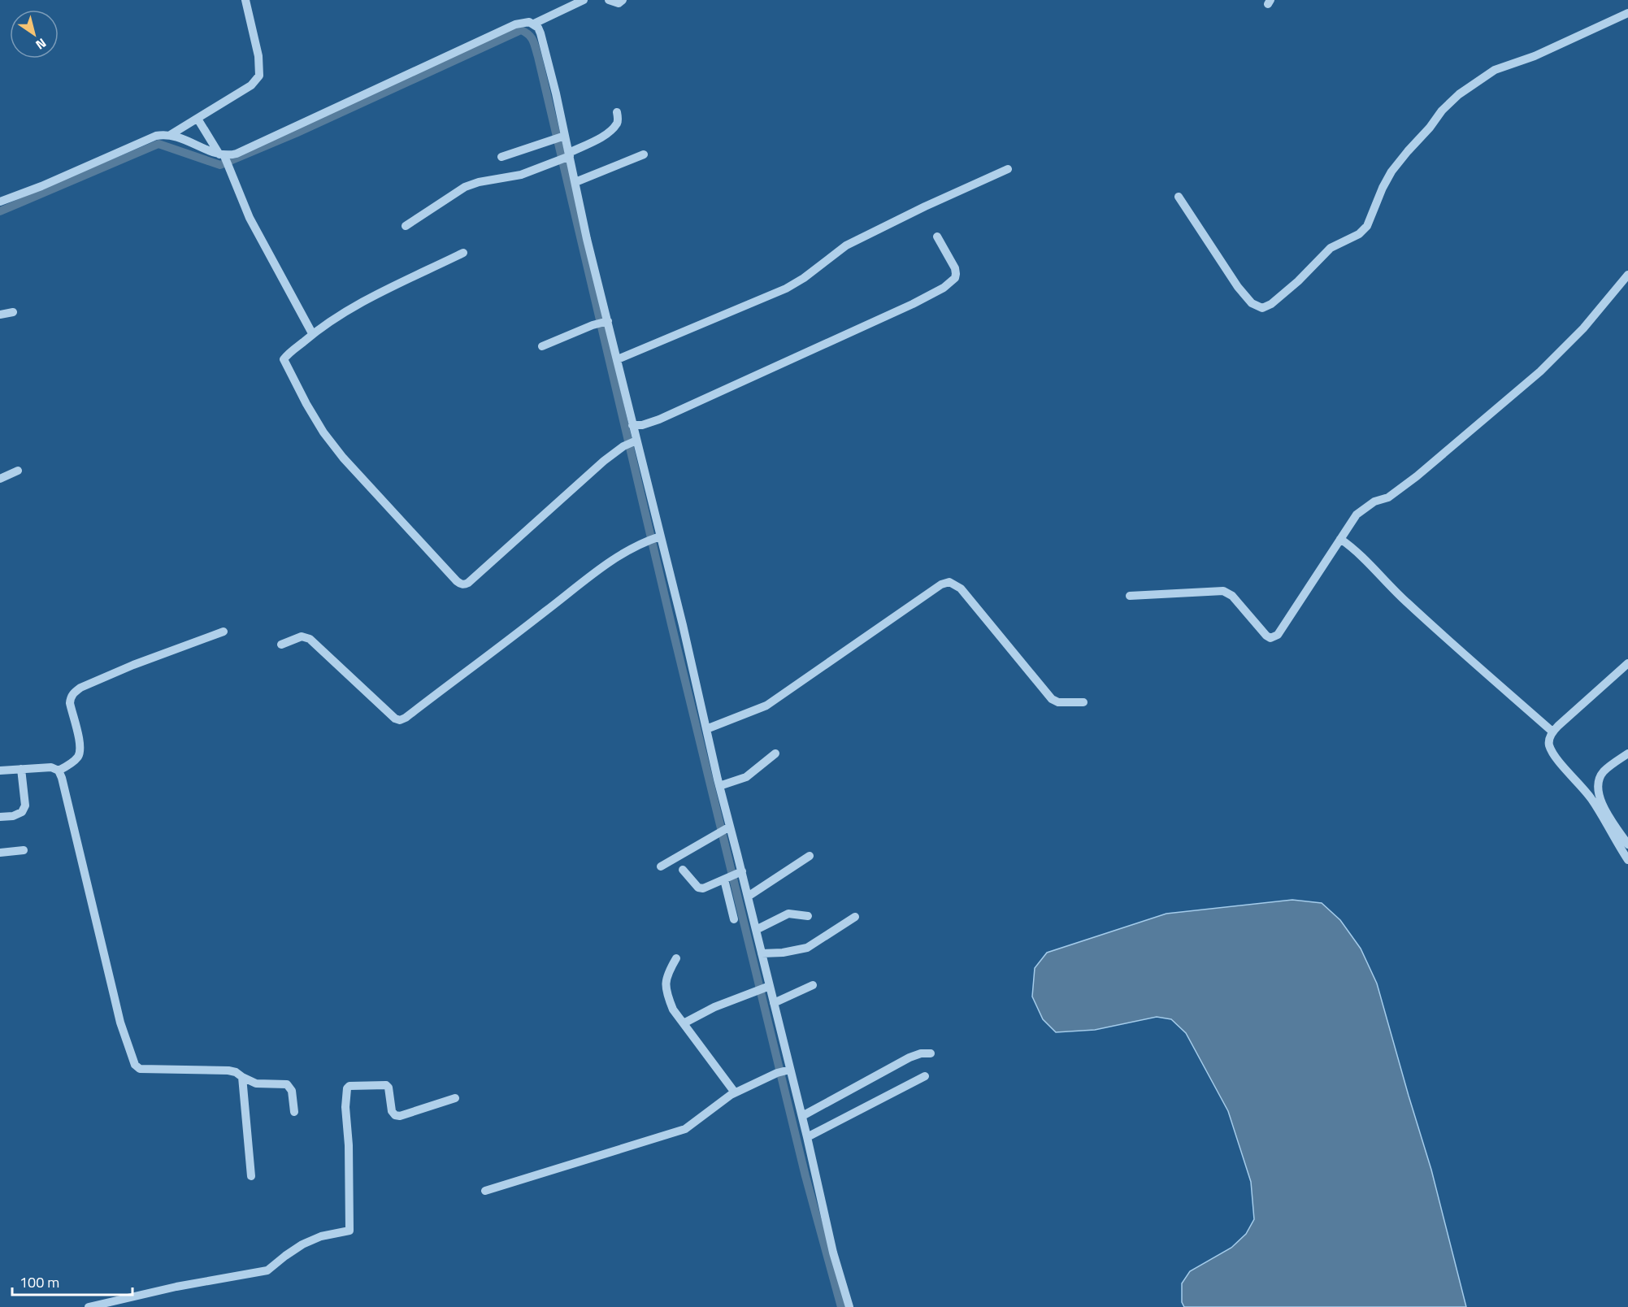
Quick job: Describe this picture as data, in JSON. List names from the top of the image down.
{
  "scale_bar": "100 m",
  "north": "bottom right"
}
